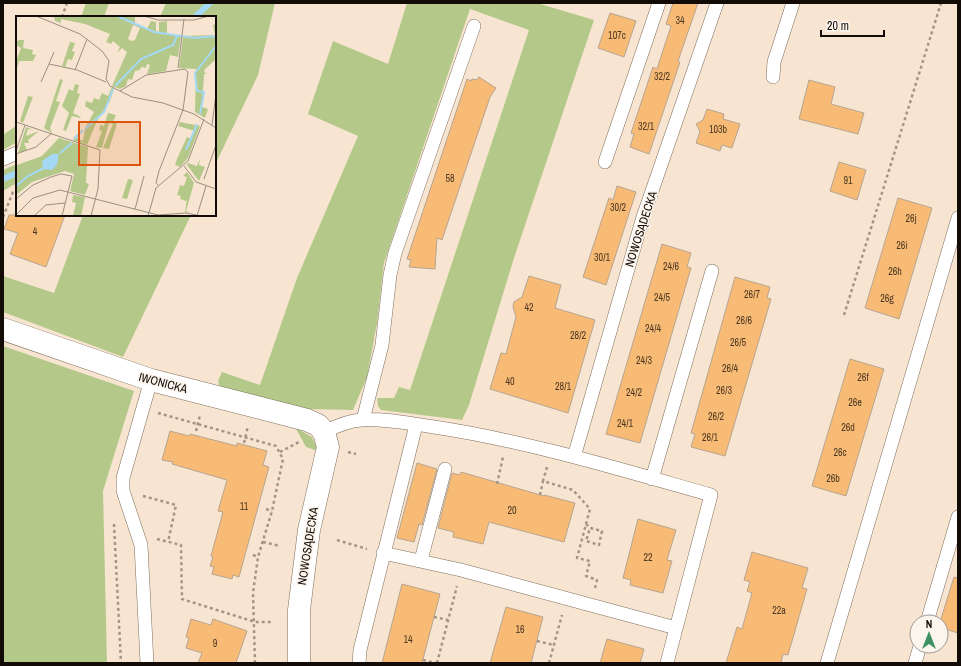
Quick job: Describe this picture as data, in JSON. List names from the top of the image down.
{
  "streets": {
    "street": ["NOWOSĄDECKA", "IWONICKA"]
  },
  "crossings": [
    ["NOWOSĄDECKA", "IWONICKA"]
  ],
  "house_numbers": [
    "34",
    "107c",
    "32/2",
    "32/1",
    "103b",
    "58",
    "91",
    "30/2",
    "26j",
    "4",
    "26i",
    "30/1",
    "24/6",
    "26h",
    "26/7",
    "24/5",
    "26g",
    "42",
    "26/6",
    "24/4",
    "28/2",
    "26/5",
    "24/3",
    "26/4",
    "26f",
    "40",
    "28/1",
    "26/3",
    "24/2",
    "26e",
    "26/2",
    "24/1",
    "26d",
    "26/1",
    "26c",
    "26b",
    "11",
    "20",
    "22",
    "22a",
    "16",
    "14",
    "9"
  ],
  "scale_bar": "20 m",
  "north": "top"
}
